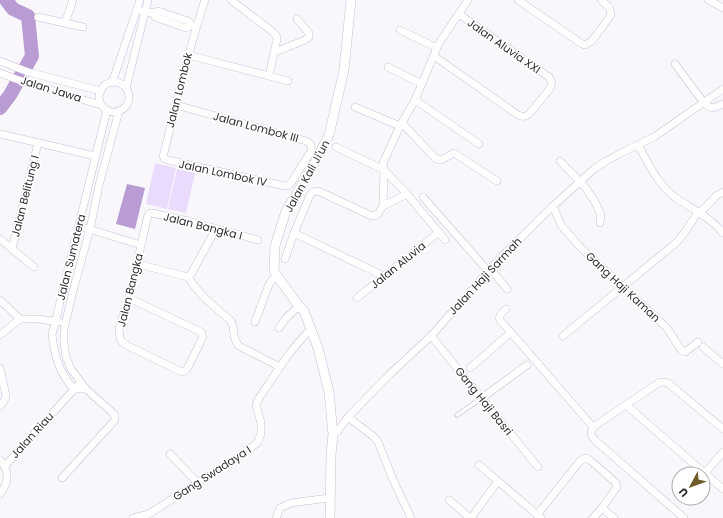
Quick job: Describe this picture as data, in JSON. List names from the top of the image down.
{
  "streets": {
    "street": [
      "Jalan Aluvia XXI",
      "Jalan Jawa",
      "Jalan Lombok",
      "Jalan Lombok III",
      "Jalan Lombok IV",
      "Jalan Kali Ji'un",
      "Jalan Belitung I",
      "Jalan Bangka I",
      "Jalan Sumatera",
      "Jalan Aluvia",
      "Jalan Haji Sarmah",
      "Gang Haji Kaman",
      "Jalan Bangka",
      "Gang Haji Basri",
      "Jalan Riau",
      "Gang Swadaya I"
    ]
  },
  "crossings": [
    ["Jalan Jawa", "Jalan Sumatera"],
    ["Jalan Lombok", "Jalan Lombok III"],
    ["Jalan Lombok", "Jalan Lombok IV"],
    ["Jalan Lombok III", "Jalan Lombok IV"],
    ["Jalan Kali Ji'un", "Jalan Haji Sarmah"],
    ["Jalan Kali Ji'un", "Gang Swadaya I"],
    ["Jalan Bangka I", "Jalan Bangka"],
    ["Jalan Sumatera", "Jalan Bangka"],
    ["Jalan Sumatera", "Jalan Riau"],
    ["Jalan Haji Sarmah", "Gang Haji Kaman"],
    ["Jalan Haji Sarmah", "Gang Haji Basri"]
  ],
  "north": "bottom left"
}
